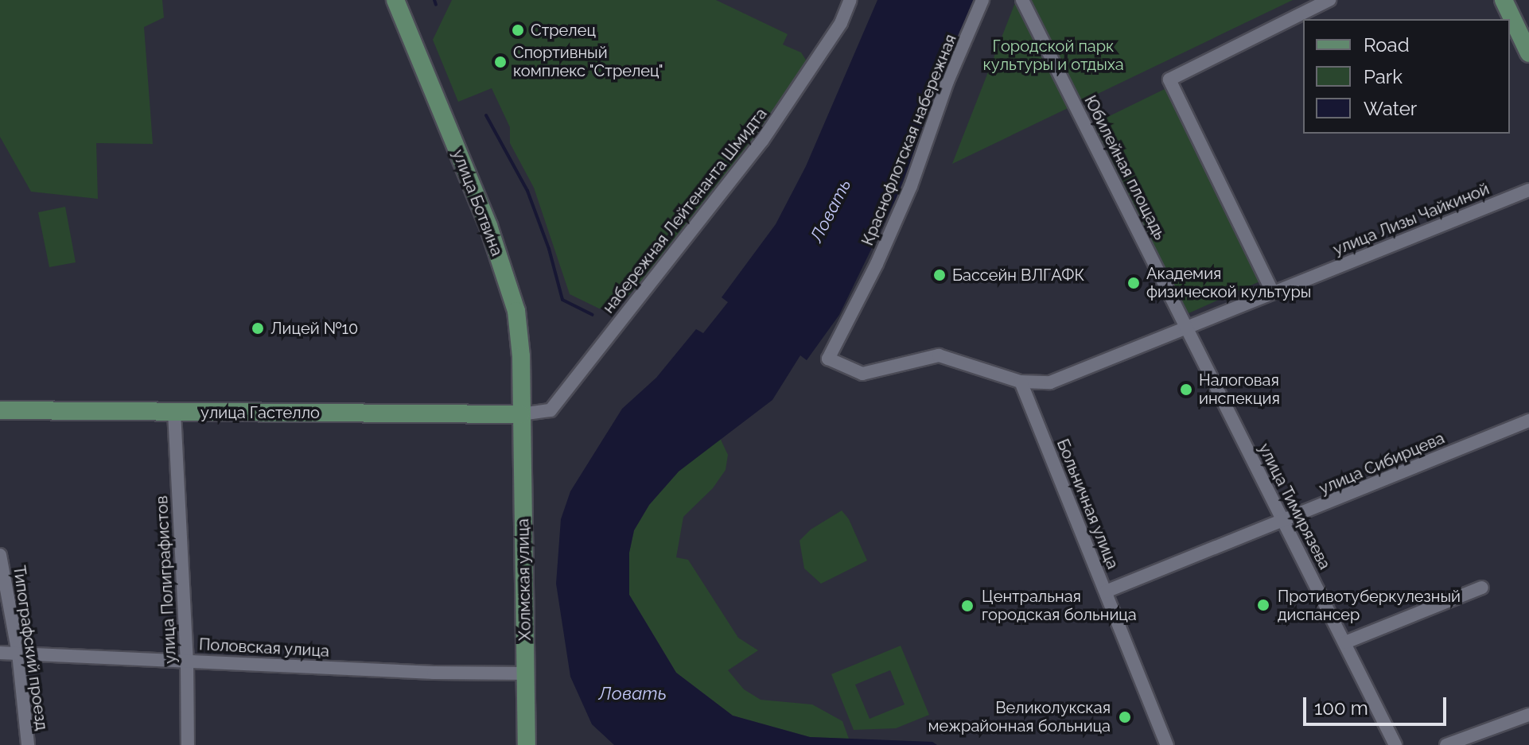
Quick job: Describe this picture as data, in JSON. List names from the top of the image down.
{
  "streets": {
    "main road": ["улица Ботвина", "улица Гастелло", "Холмская улица"],
    "street": [
      "Краснофлотская набережная",
      "Юбилейная площадь",
      "набережная Лейтенанта Шмидта",
      "улица Лизы Чайкиной",
      "улица Сибирцева",
      "Больничная улица",
      "улица Тимирязева",
      "улица Полиграфистов",
      "Типографский проезд",
      "Половская улица"
    ]
  },
  "crossings": [
    ["Краснофлотская набережная", "улица Лизы Чайкиной"],
    ["Юбилейная площадь", "улица Тимирязева"],
    ["улица Ботвина", "набережная Лейтенанта Шмидта"],
    ["улица Ботвина", "улица Гастелло"],
    ["улица Ботвина", "Холмская улица"],
    ["набережная Лейтенанта Шмидта", "улица Гастелло"],
    ["набережная Лейтенанта Шмидта", "Холмская улица"],
    ["улица Лизы Чайкиной", "Больничная улица"],
    ["улица Лизы Чайкиной", "улица Тимирязева"],
    ["улица Гастелло", "улица Полиграфистов"],
    ["улица Гастелло", "Холмская улица"],
    ["улица Сибирцева", "Больничная улица"],
    ["улица Сибирцева", "улица Тимирязева"],
    ["улица Полиграфистов", "Половская улица"],
    ["Холмская улица", "Половская улица"],
    ["Типографский проезд", "Половская улица"]
  ],
  "water": ["Ловать"],
  "parks": ["Городской парк культуры и отдыха"],
  "places": [
    "Стрелец",
    "Спортивный комплекс \"Стрелец\"",
    "Бассейн ВЛГАФК",
    "Aкадемия физической культуры",
    "Лицей №10",
    "Налоговая инспекция",
    "Противотуберкулезный диспансер",
    "Центральная городская больница",
    "Великолукская межрайонная больница"
  ],
  "legend": ["Road", "Park", "Water"],
  "scale_bar": "100 m"
}
